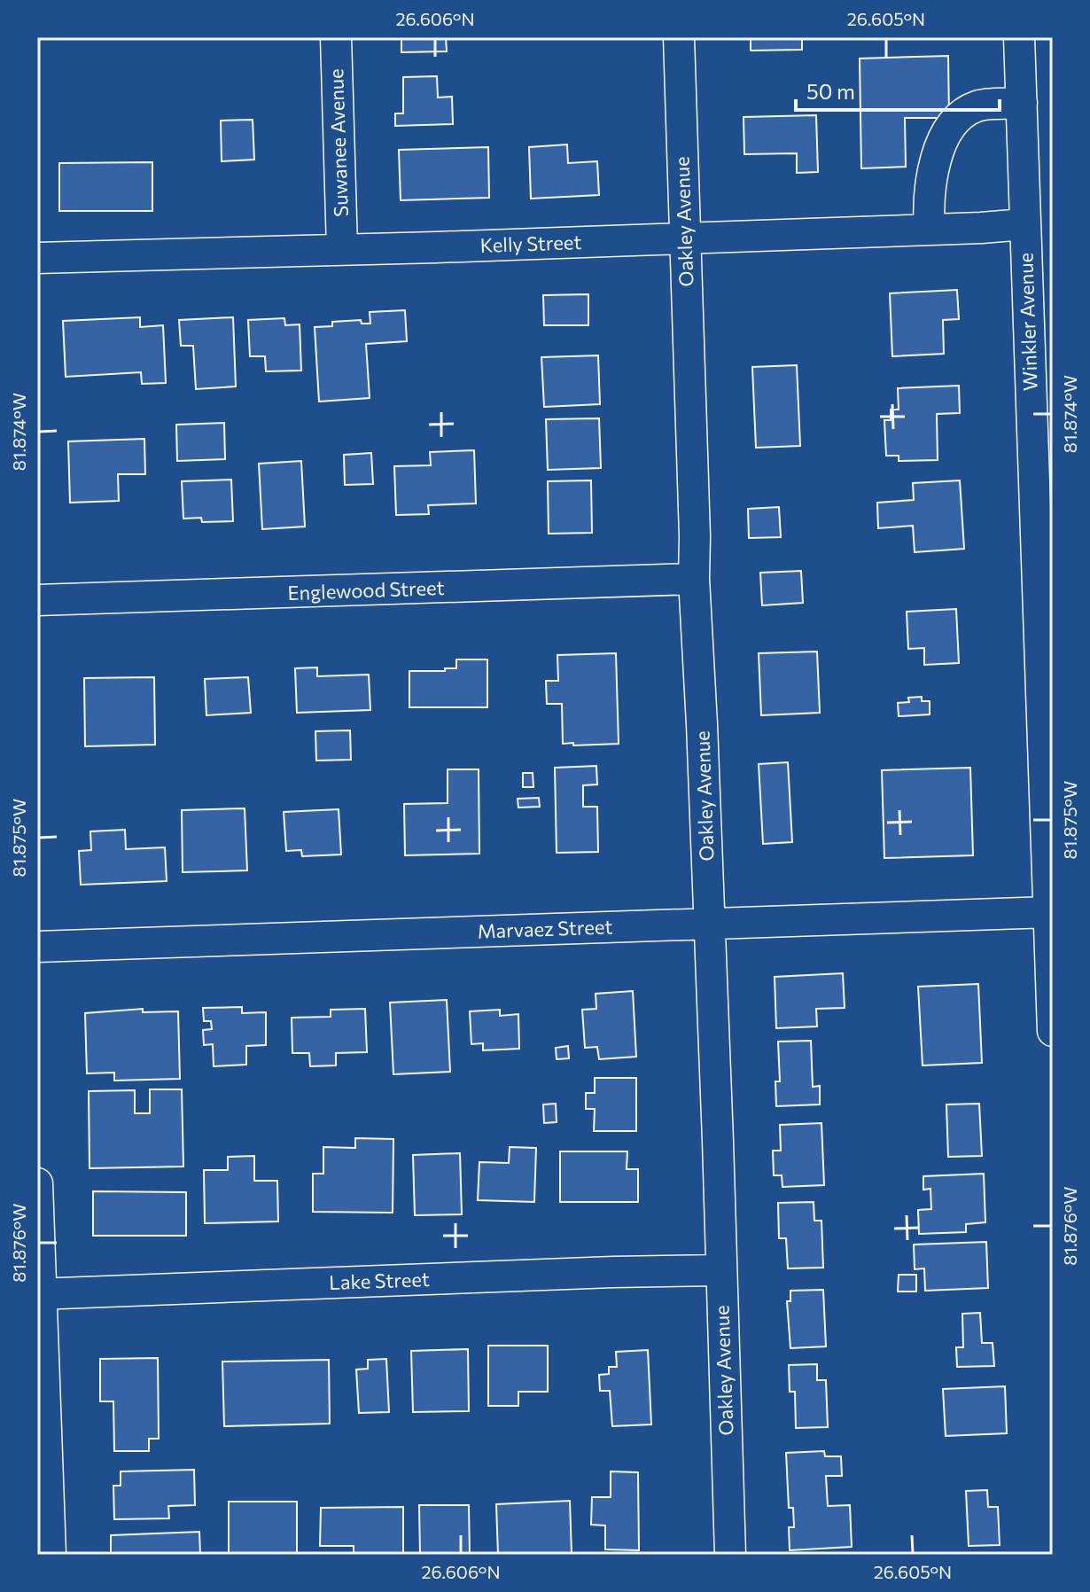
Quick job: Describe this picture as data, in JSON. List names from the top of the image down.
{
  "streets": {
    "street": [
      "Suwanee Avenue",
      "Oakley Avenue",
      "Kelly Street",
      "Winkler Avenue",
      "Englewood Street",
      "Marvaez Street",
      "Lake Street"
    ]
  },
  "crossings": [
    ["Suwanee Avenue", "Kelly Street"],
    ["Oakley Avenue", "Kelly Street"],
    ["Oakley Avenue", "Englewood Street"],
    ["Oakley Avenue", "Marvaez Street"],
    ["Oakley Avenue", "Lake Street"],
    ["Kelly Street", "Winkler Avenue"],
    ["Winkler Avenue", "Marvaez Street"]
  ],
  "scale_bar": "50 m",
  "coordinates": [
    "26.606°N",
    "26.605°N",
    "81.874°W",
    "81.875°W",
    "81.876°W"
  ]
}
